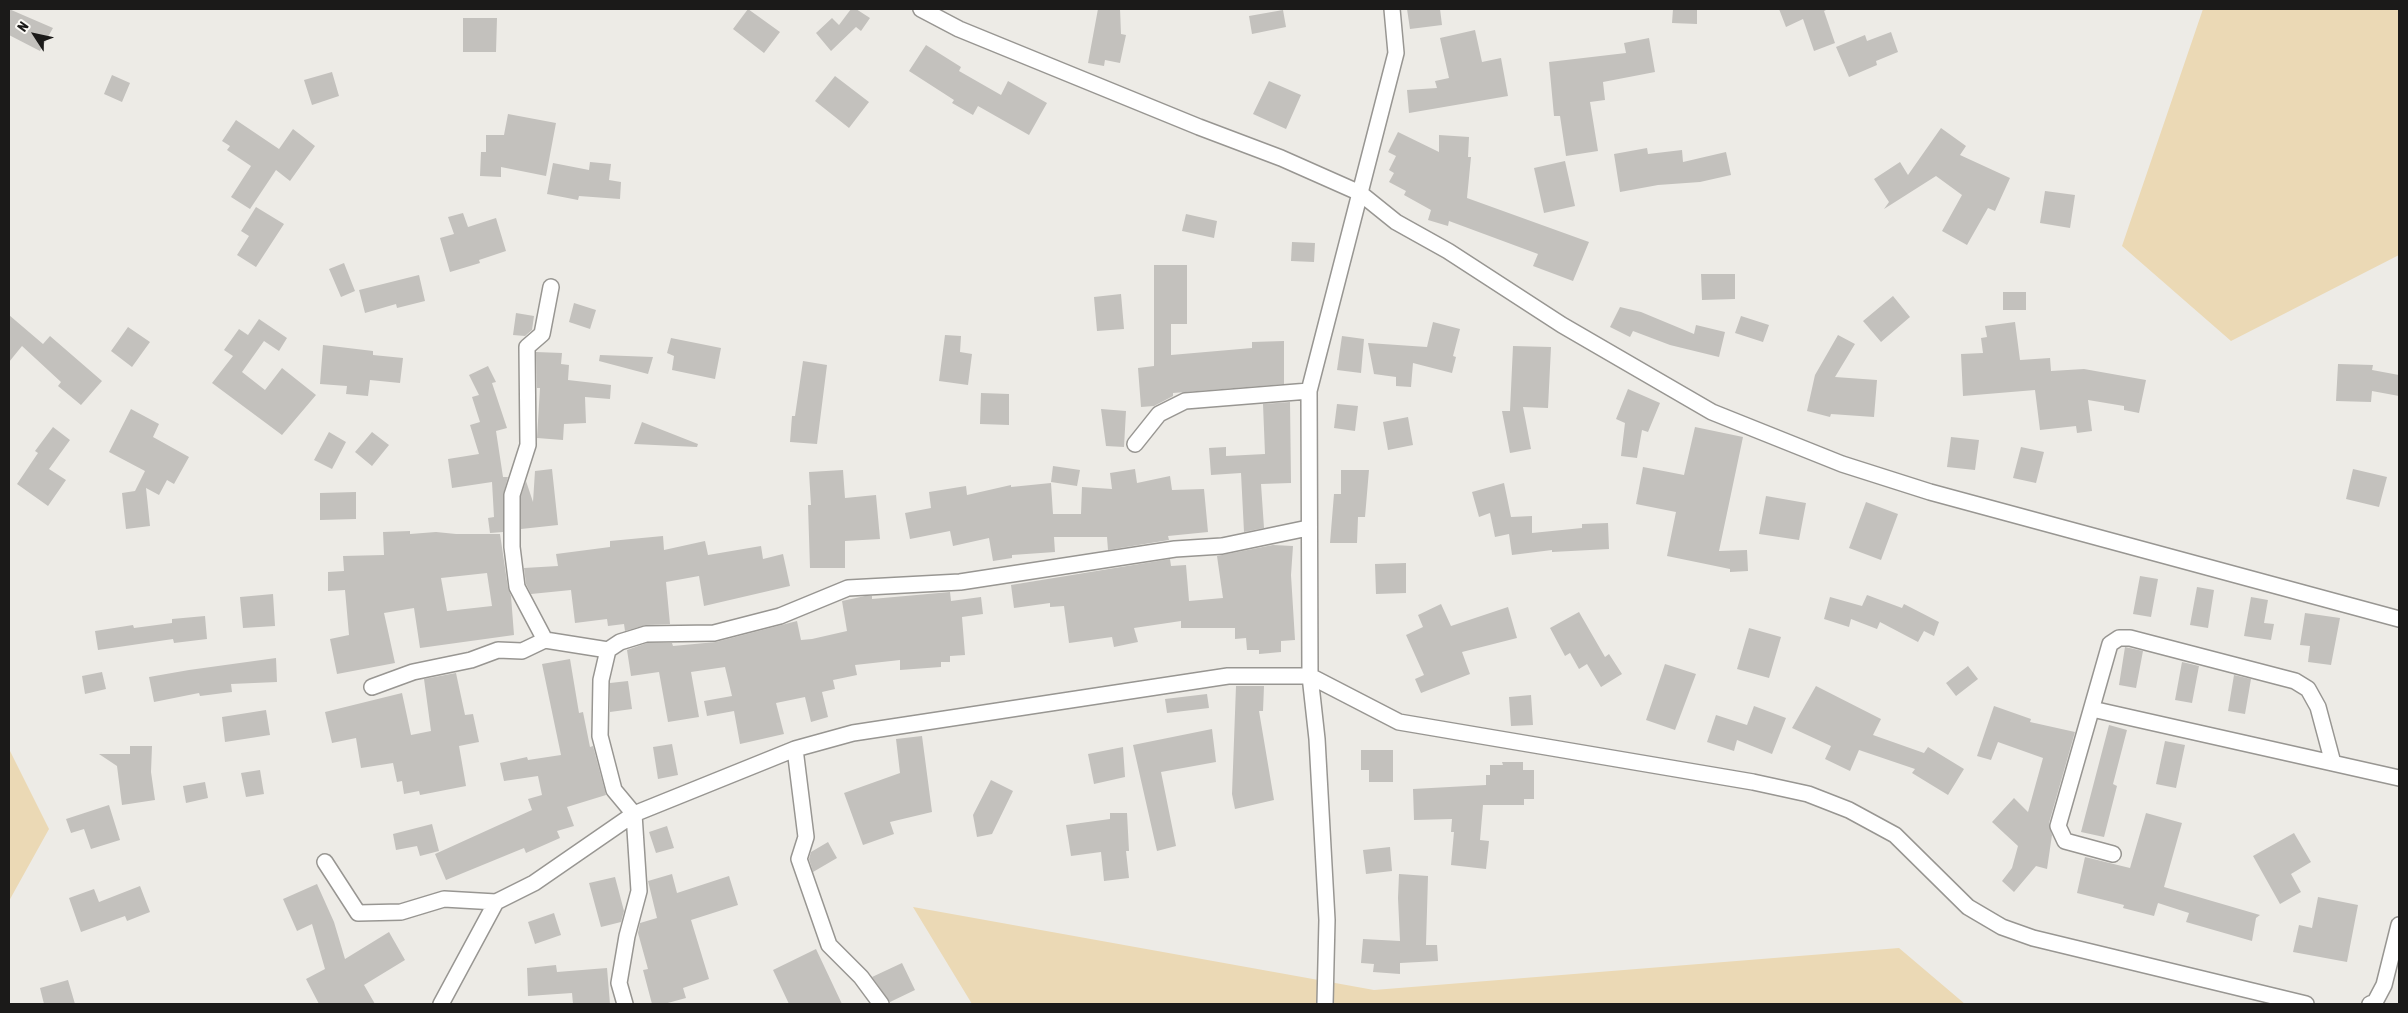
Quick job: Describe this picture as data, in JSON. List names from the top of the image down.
{
  "north": "top left"
}
